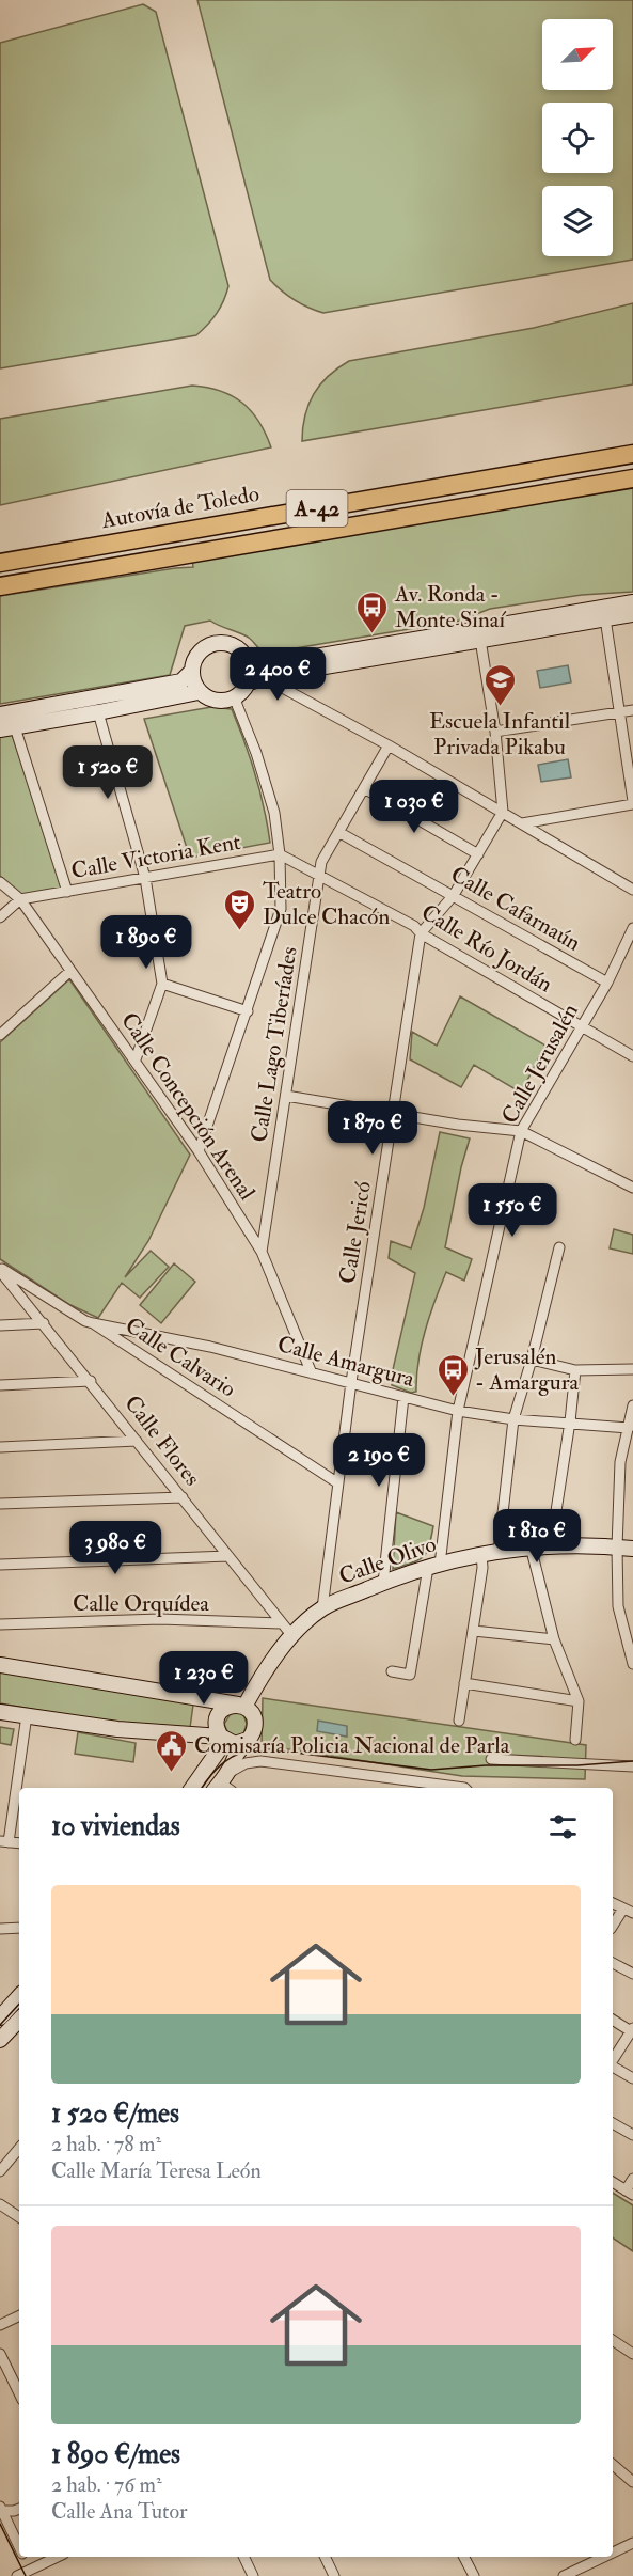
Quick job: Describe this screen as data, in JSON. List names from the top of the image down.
{
  "streets": {
    "highway": ["Autovía de Toledo", "A-42"],
    "main road": ["Calle Olivo"],
    "street": [
      "Calle Victoria Kent",
      "Calle Cafarnaún",
      "Calle Río Jordán",
      "Calle Lago Tiberíades",
      "Calle Jerusalén",
      "Calle Concepción Arenal",
      "Calle Jericó",
      "Calle Calvario",
      "Calle Amargura",
      "Calle Flores",
      "Calle Orquídea"
    ]
  },
  "crossings": [
    ["Calle Victoria Kent", "Calle Concepción Arenal"],
    ["Calle Cafarnaún", "Calle Lago Tiberíades"],
    ["Calle Cafarnaún", "Calle Jerusalén"],
    ["Calle Río Jordán", "Calle Lago Tiberíades"],
    ["Calle Río Jordán", "Calle Jerusalén"],
    ["Calle Río Jordán", "Calle Jericó"],
    ["Calle Lago Tiberíades", "Calle Concepción Arenal"],
    ["Calle Jerusalén", "Calle Amargura"],
    ["Calle Jerusalén", "Calle Olivo"],
    ["Calle Concepción Arenal", "Calle Amargura"],
    ["Calle Jericó", "Calle Calvario"],
    ["Calle Jericó", "Calle Amargura"],
    ["Calle Jericó", "Calle Olivo"],
    ["Calle Calvario", "Calle Amargura"],
    ["Calle Calvario", "Calle Flores"],
    ["Calle Flores", "Calle Olivo"],
    ["Calle Flores", "Calle Orquídea"]
  ],
  "places": {
    "bus stop": ["Av. Ronda - Monte Sinaí", "Jerusalén - Amargura"],
    "school or university": ["Escuela Infantil Privada Pikabu"],
    "theatre": ["Teatro Dulce Chacón"],
    "public building": ["Comisaría Policia Nacional de Parla"]
  },
  "north": "top right",
  "page": {
    "price": [
      "2 400 €",
      "1 520 €",
      "1 030 €",
      "1 890 €",
      "1 870 €",
      "1 550 €",
      "2 190 €",
      "1 810 €",
      "3 980 €",
      "1 230 €"
    ],
    "heading": "10 viviendas",
    "list": [
      {
        "name": "1 520 €/mes",
        "note": "2 hab. · 78 m² · Calle María Teresa León"
      },
      {
        "name": "1 890 €/mes",
        "note": "2 hab. · 76 m² · Calle Ana Tutor"
      }
    ]
  }
}
